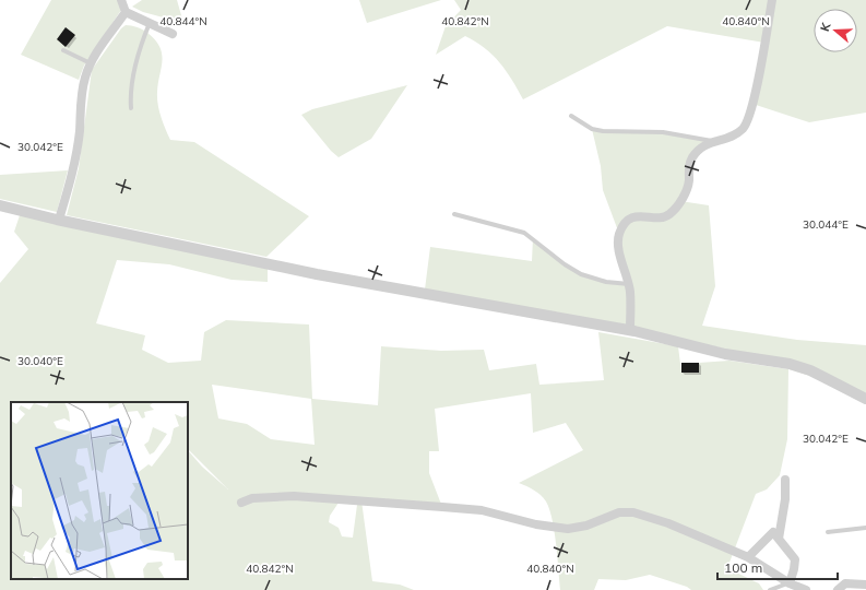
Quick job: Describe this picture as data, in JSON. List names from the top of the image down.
{
  "scale_bar": "100 m",
  "north": "left",
  "coordinates": [
    "40.844°N",
    "40.842°N",
    "40.840°N",
    "30.042°E",
    "30.044°E",
    "30.040°E"
  ]
}
